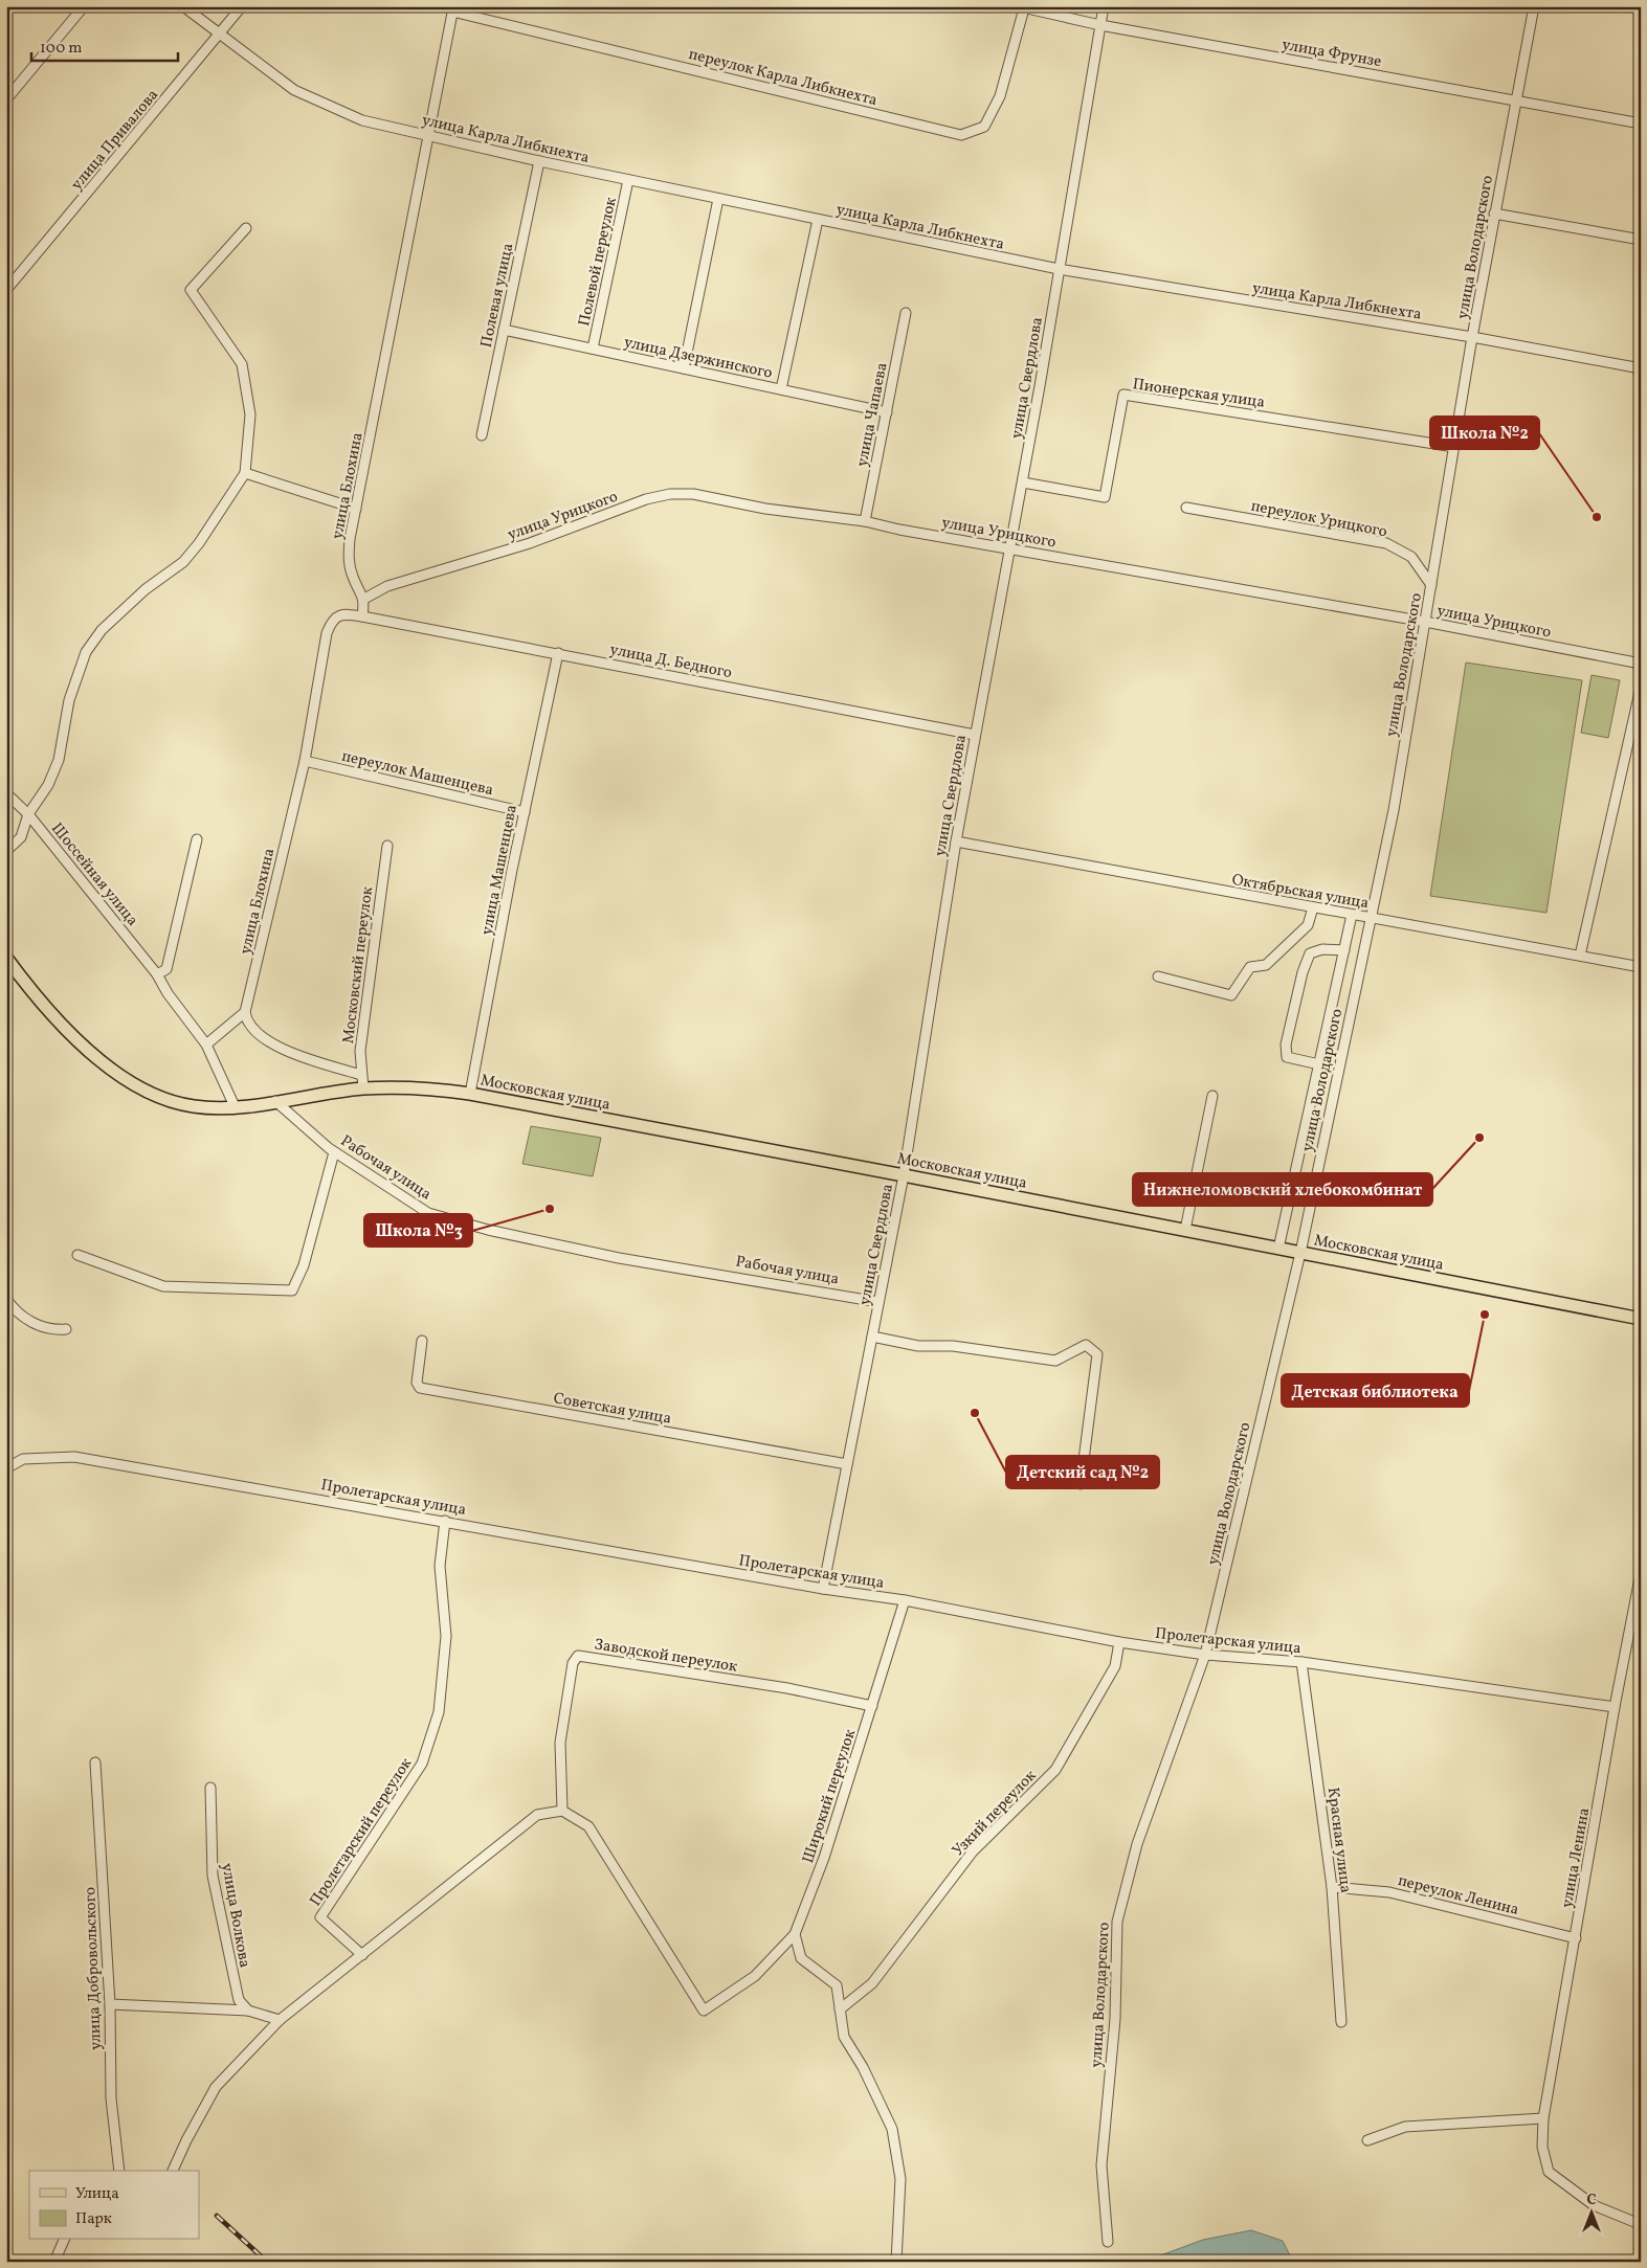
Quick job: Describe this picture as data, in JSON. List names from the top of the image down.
{
  "streets": {
    "main road": ["Московская улица"],
    "street": [
      "улица Фрунзе",
      "переулок Карла Либкнехта",
      "улица Карла Либкнехта",
      "улица Привалова",
      "улица Володарского",
      "Полевой переулок",
      "Полевая улица",
      "улица Дзержинского",
      "улица Свердлова",
      "Пионерская улица",
      "улица Чапаева",
      "улица Блохина",
      "улица Урицкого",
      "переулок Урицкого",
      "улица Д. Бедного",
      "переулок Машенцева",
      "улица Машенцева",
      "Шоссейная улица",
      "Октябрьская улица",
      "Московский переулок",
      "Рабочая улица",
      "Советская улица",
      "Пролетарская улица",
      "Заводской переулок",
      "Широкий переулок",
      "Узкий переулок",
      "Пролетарский переулок",
      "Красная улица",
      "улица Ленина",
      "переулок Ленина",
      "улица Волкова",
      "улица Добровольского"
    ]
  },
  "crossings": [
    ["улица Фрунзе", "переулок Карла Либкнехта"],
    ["улица Фрунзе", "улица Володарского"],
    ["улица Фрунзе", "улица Свердлова"],
    ["переулок Карла Либкнехта", "улица Блохина"],
    ["улица Карла Либкнехта", "улица Привалова"],
    ["улица Карла Либкнехта", "улица Володарского"],
    ["улица Карла Либкнехта", "Полевой переулок"],
    ["улица Карла Либкнехта", "Полевая улица"],
    ["улица Карла Либкнехта", "улица Свердлова"],
    ["улица Карла Либкнехта", "улица Блохина"],
    ["улица Володарского", "Пионерская улица"],
    ["улица Володарского", "улица Урицкого"],
    ["улица Володарского", "переулок Урицкого"],
    ["улица Володарского", "Октябрьская улица"],
    ["улица Володарского", "Московская улица"],
    ["улица Володарского", "Пролетарская улица"],
    ["Полевой переулок", "улица Дзержинского"],
    ["Полевая улица", "улица Дзержинского"],
    ["улица Дзержинского", "улица Чапаева"],
    ["улица Свердлова", "Пионерская улица"],
    ["улица Свердлова", "улица Урицкого"],
    ["улица Свердлова", "улица Д. Бедного"],
    ["улица Свердлова", "Октябрьская улица"],
    ["улица Свердлова", "Московская улица"],
    ["улица Свердлова", "Рабочая улица"],
    ["улица Свердлова", "Советская улица"],
    ["улица Свердлова", "Пролетарская улица"],
    ["улица Чапаева", "улица Урицкого"],
    ["улица Блохина", "улица Урицкого"],
    ["улица Блохина", "улица Д. Бедного"],
    ["улица Блохина", "переулок Машенцева"],
    ["улица Д. Бедного", "улица Машенцева"],
    ["переулок Машенцева", "улица Машенцева"],
    ["улица Машенцева", "Московская улица"],
    ["Московский переулок", "Московская улица"],
    ["Московская улица", "Рабочая улица"],
    ["Пролетарская улица", "Широкий переулок"],
    ["Пролетарская улица", "Узкий переулок"],
    ["Пролетарская улица", "Пролетарский переулок"],
    ["Пролетарская улица", "Красная улица"],
    ["Пролетарская улица", "улица Ленина"],
    ["Заводской переулок", "Широкий переулок"],
    ["Красная улица", "переулок Ленина"],
    ["улица Ленина", "переулок Ленина"]
  ],
  "places": [
    "Школа №2",
    "Нижнеломовский хлебокомбинат",
    "Школа №3",
    "Детская библиотека",
    "Детский сад №2"
  ],
  "legend": ["Улица", "Парк"],
  "scale_bar": "100 m",
  "north": "top"
}
